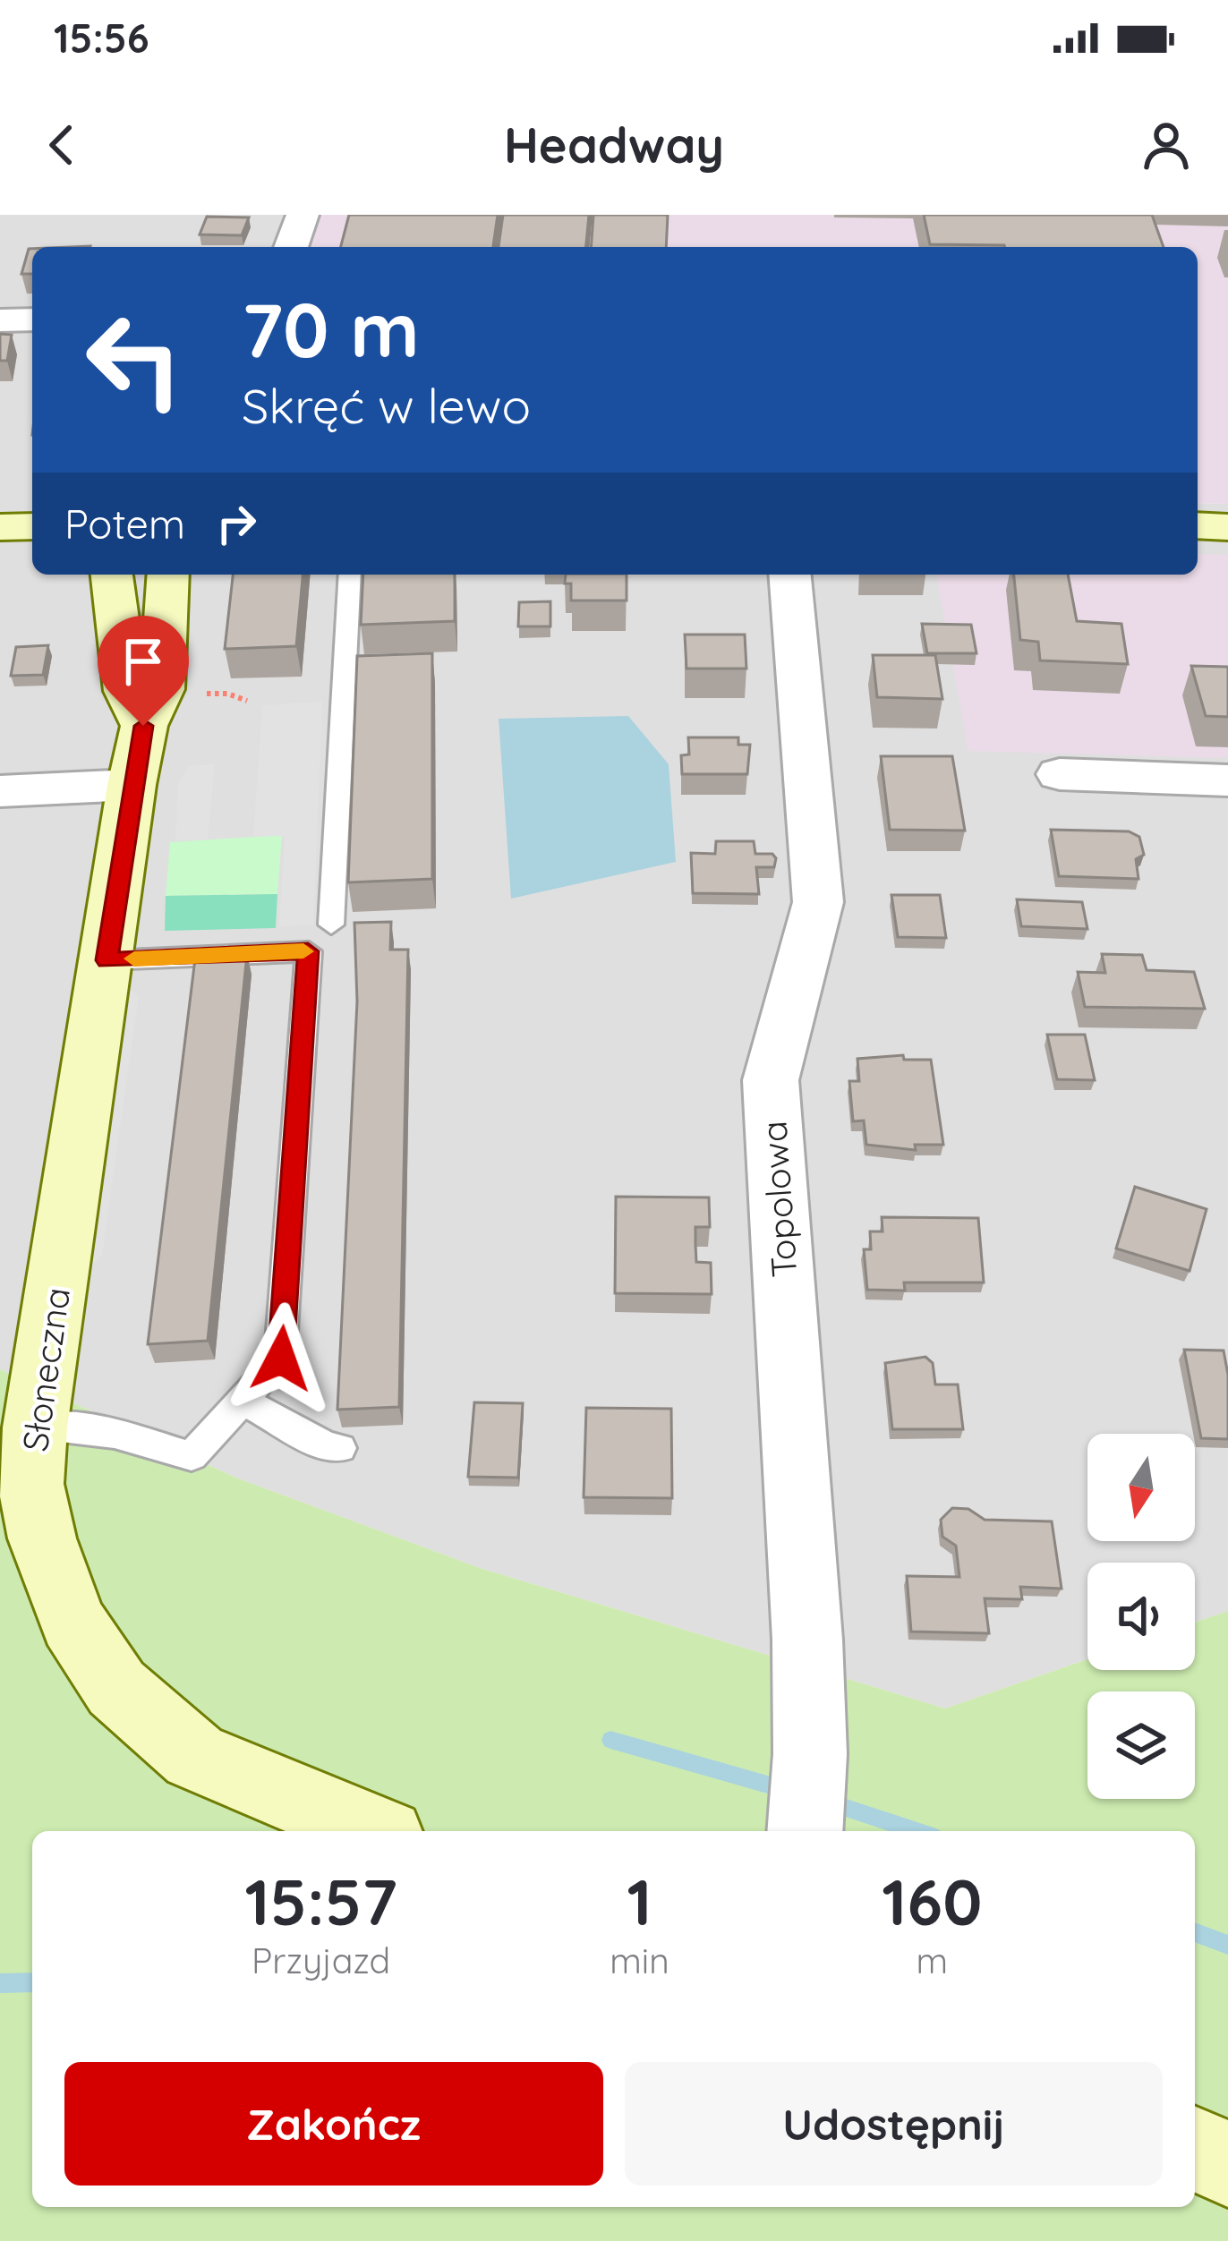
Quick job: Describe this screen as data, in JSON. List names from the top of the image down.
{
  "streets": {
    "street": ["Topolowa", "Słoneczna"]
  },
  "north": "bottom",
  "page": {
    "status": "15:56",
    "header": "Headway",
    "turn": ["70 m", "Skręć w lewo"],
    "then": "Potem",
    "eta": [
      "15:57",
      "Przyjazd",
      "1",
      "min",
      "160",
      "m"
    ],
    "buttons": ["Zakończ", "Udostępnij"]
  }
}
